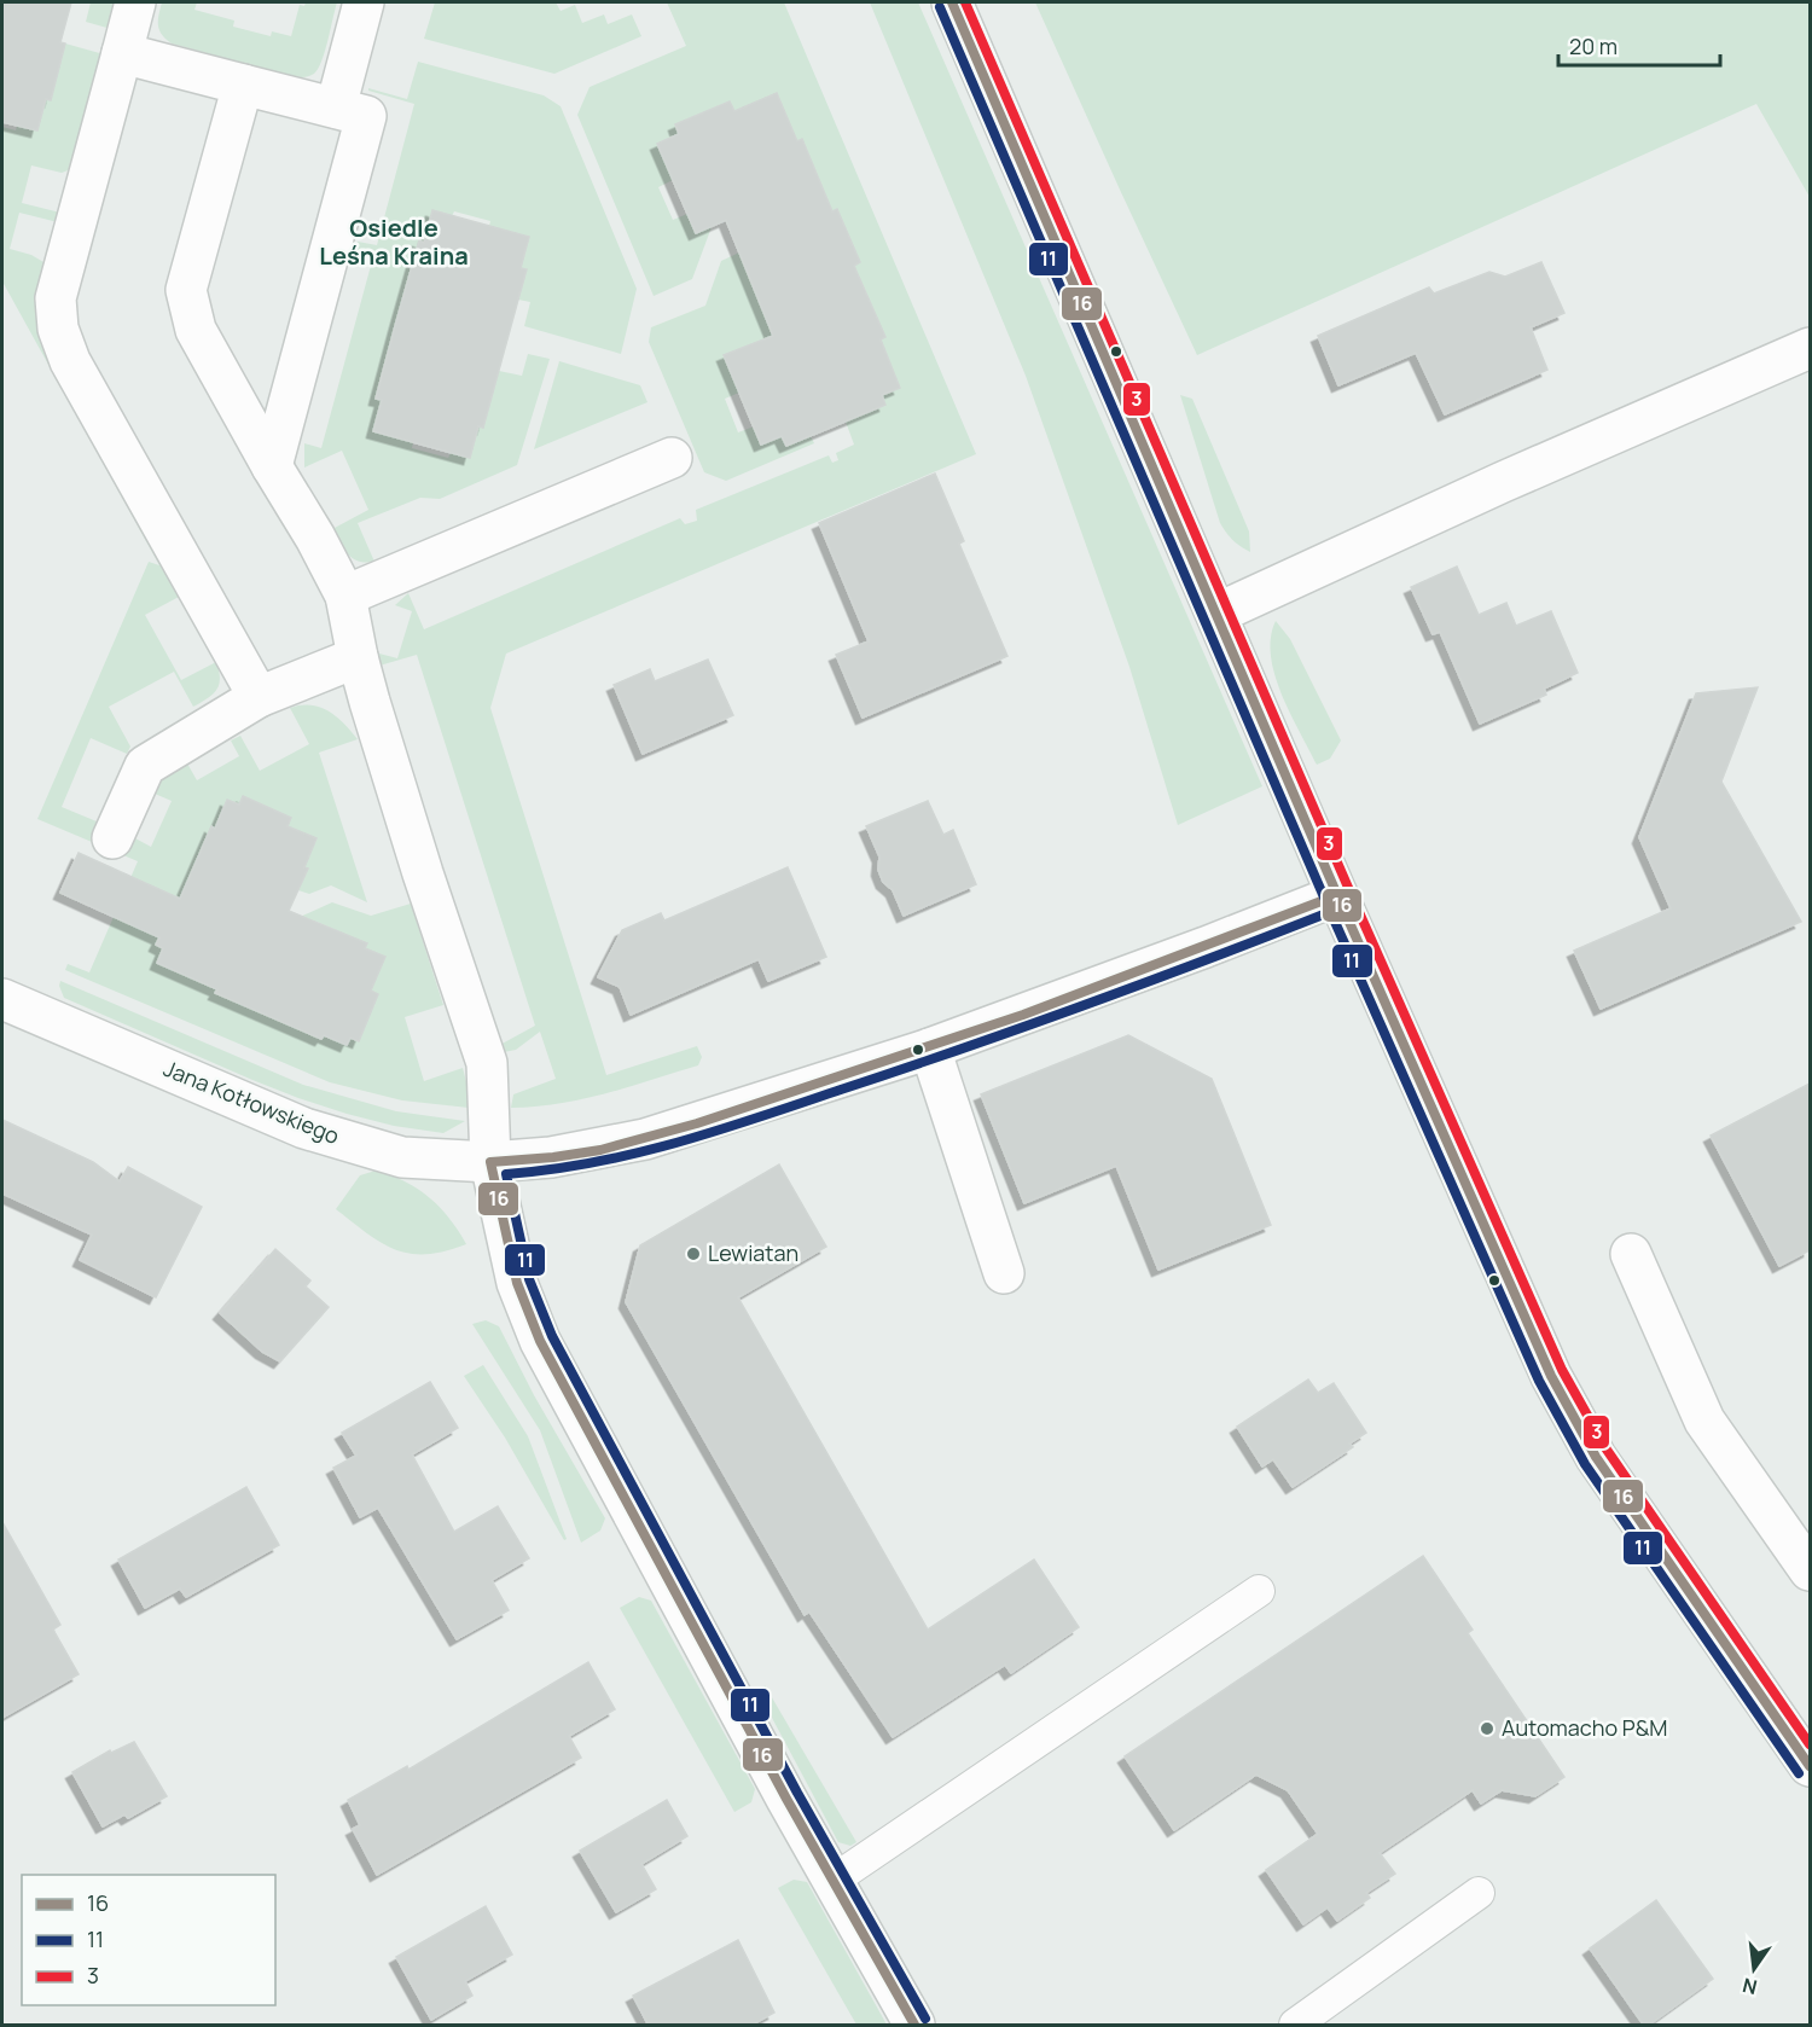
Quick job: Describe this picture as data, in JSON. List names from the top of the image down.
{
  "streets": {
    "street": ["Jana Kotłowskiego"]
  },
  "districts": ["Osiedle Leśna Kraina"],
  "places": ["Lewiatan", "Automacho P&M"],
  "lines": ["transit line 16", "transit line 3", "transit line 11"],
  "legend": ["16", "11", "3"],
  "scale_bar": "20 m",
  "north": "bottom"
}
